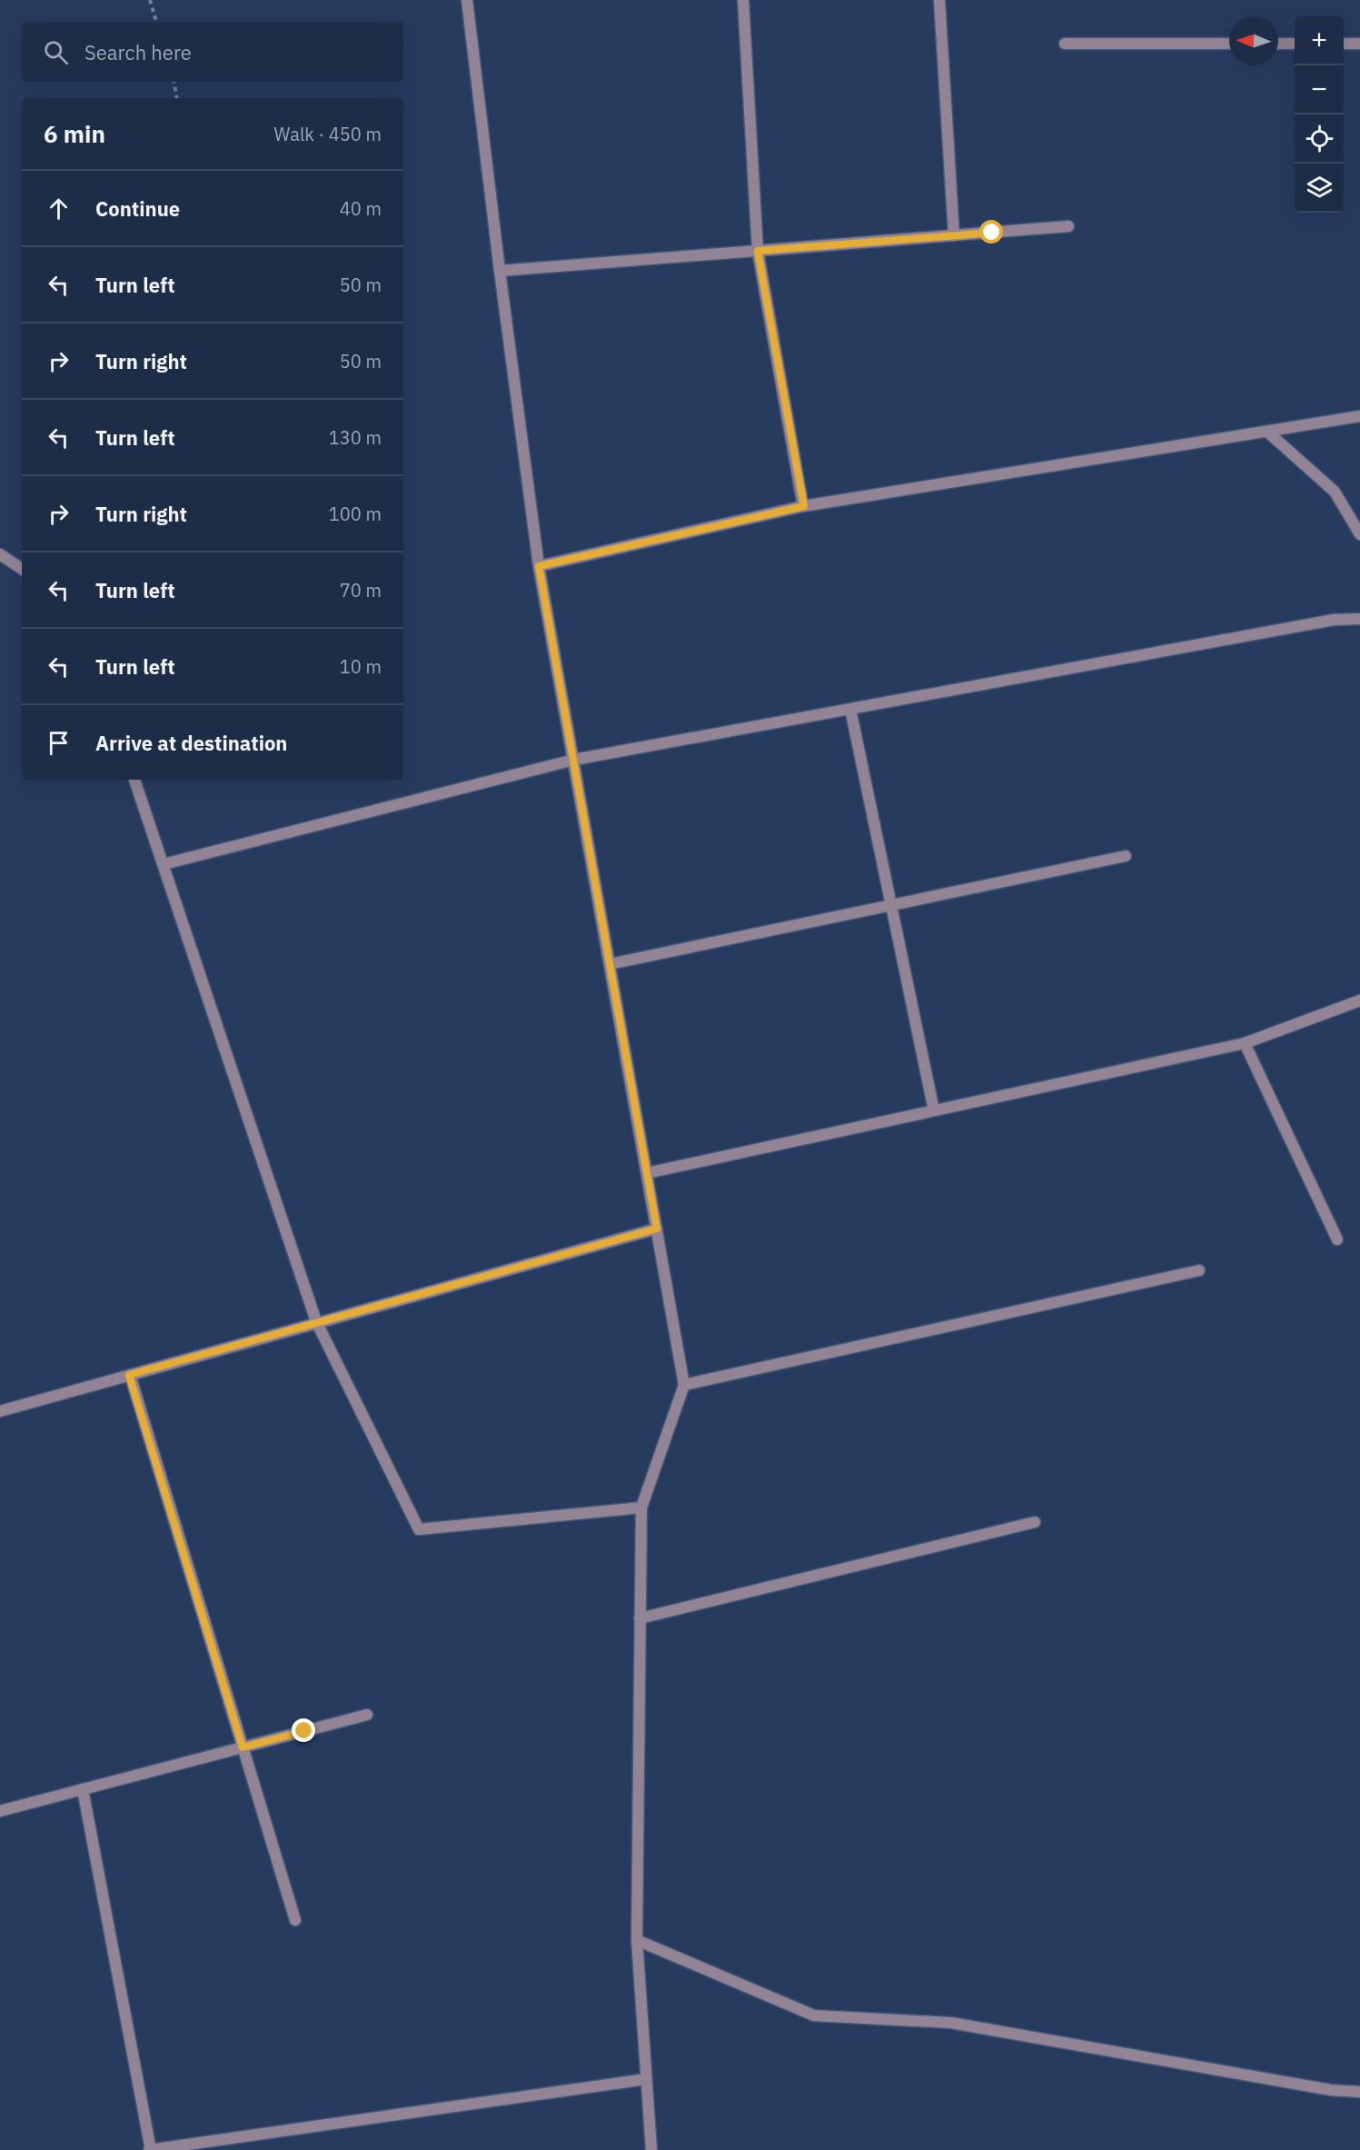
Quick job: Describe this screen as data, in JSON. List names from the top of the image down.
{
  "north": "left",
  "page": {
    "map_buttons": ["+", "−"],
    "search": "Search here",
    "heading": ["6 min", "Walk · 450 m"],
    "list": [
      ["Continue", "40 m"],
      ["Turn left", "50 m"],
      ["Turn right", "50 m"],
      ["Turn left", "130 m"],
      ["Turn right", "100 m"],
      ["Turn left", "70 m"],
      ["Turn left", "10 m"],
      "Arrive at destination"
    ]
  }
}
